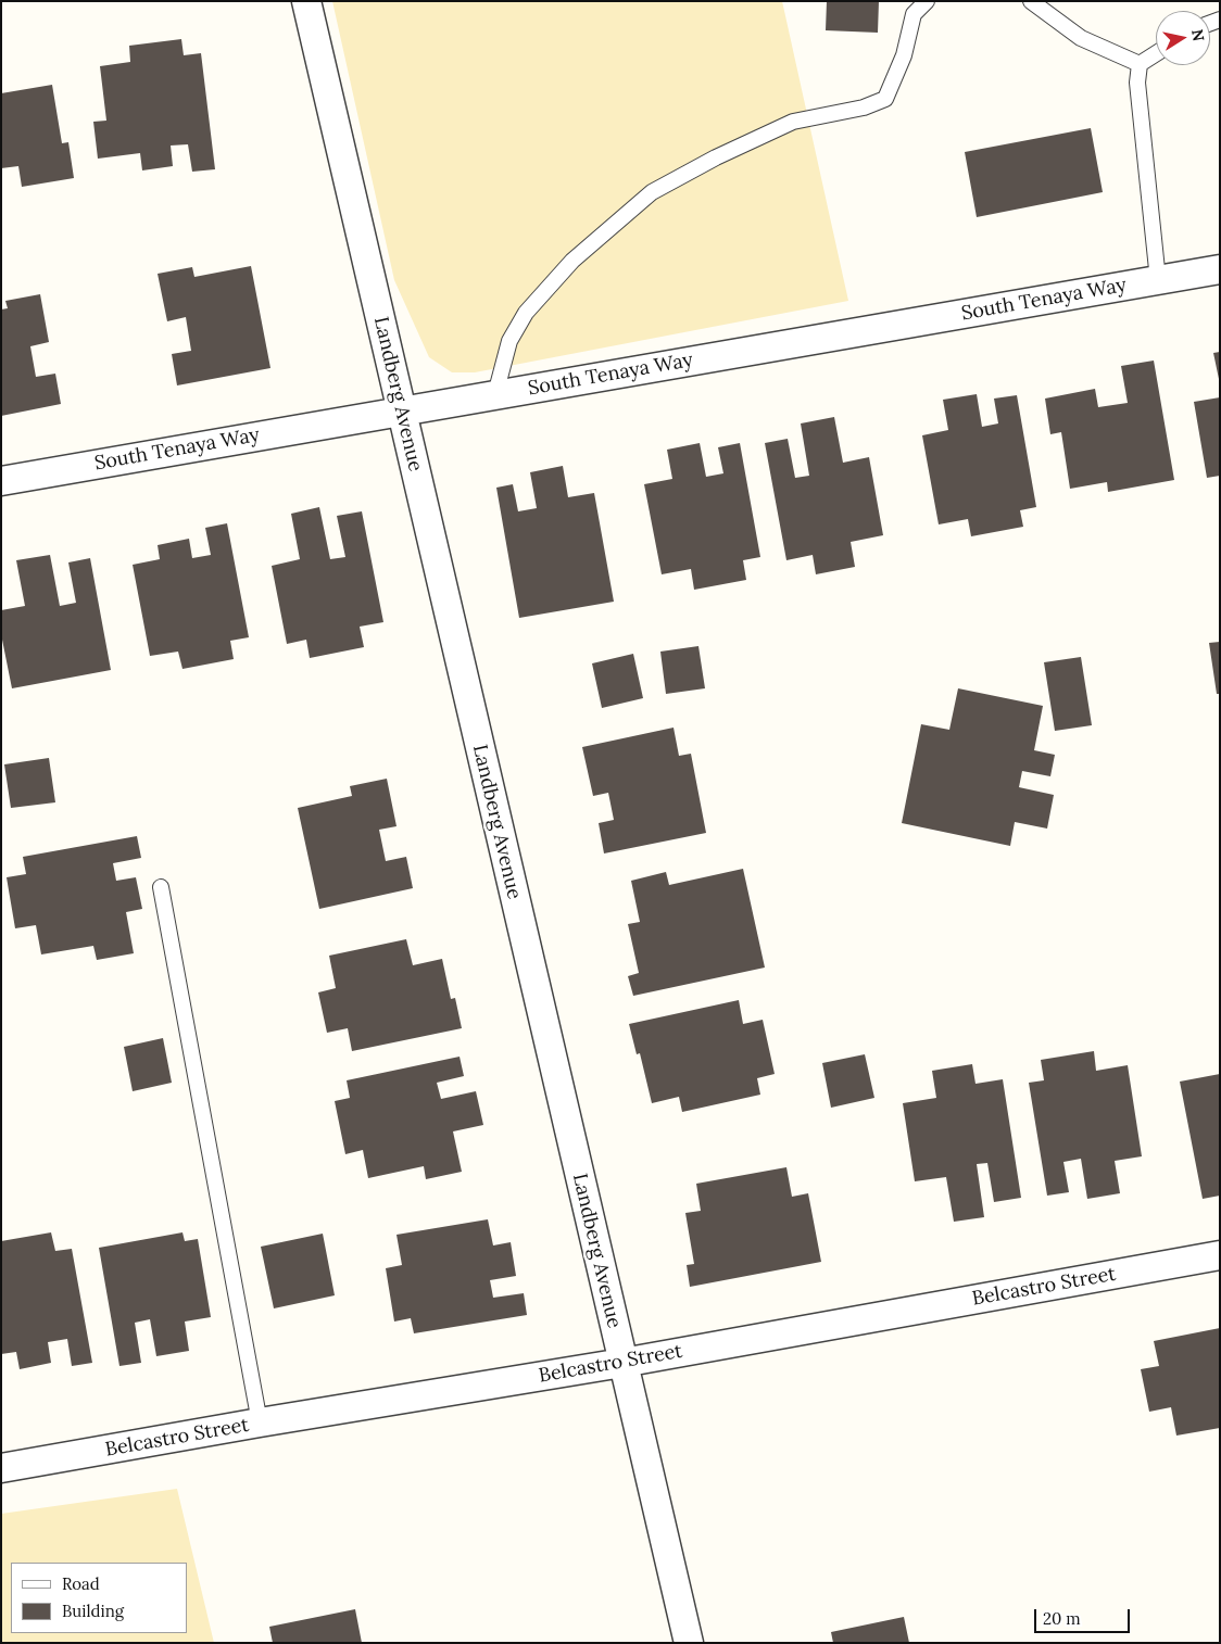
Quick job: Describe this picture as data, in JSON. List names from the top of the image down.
{
  "streets": {
    "street": ["South Tenaya Way", "Landberg Avenue", "Belcastro Street"]
  },
  "crossings": [
    ["South Tenaya Way", "Landberg Avenue"],
    ["Landberg Avenue", "Belcastro Street"]
  ],
  "legend": ["Road", "Building"],
  "scale_bar": "20 m",
  "north": "right"
}
